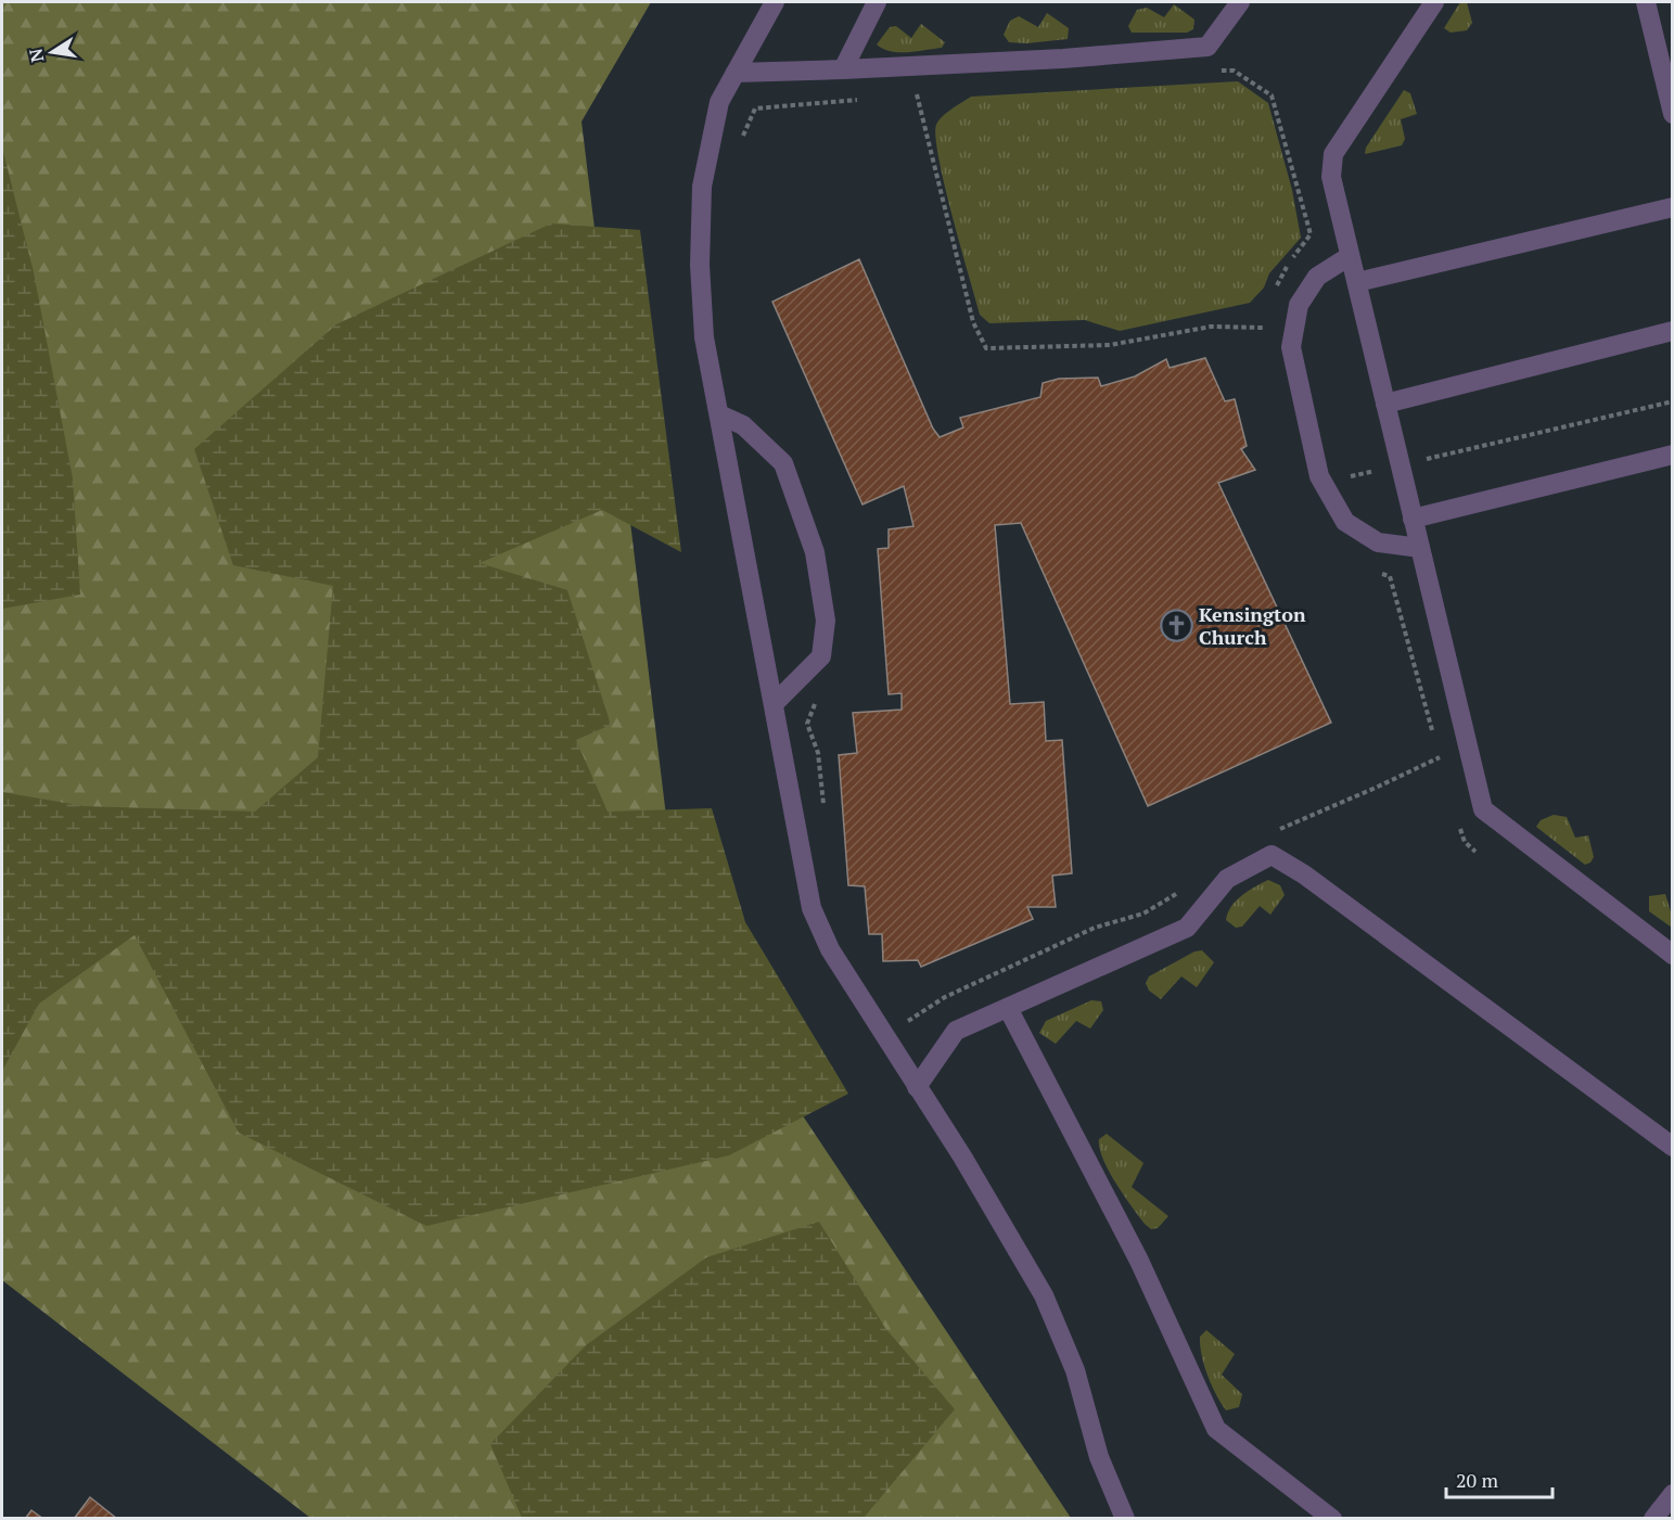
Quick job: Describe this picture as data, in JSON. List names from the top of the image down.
{
  "places": {
    "church": ["Kensington Church"]
  },
  "scale_bar": "20 m",
  "north": "left"
}
